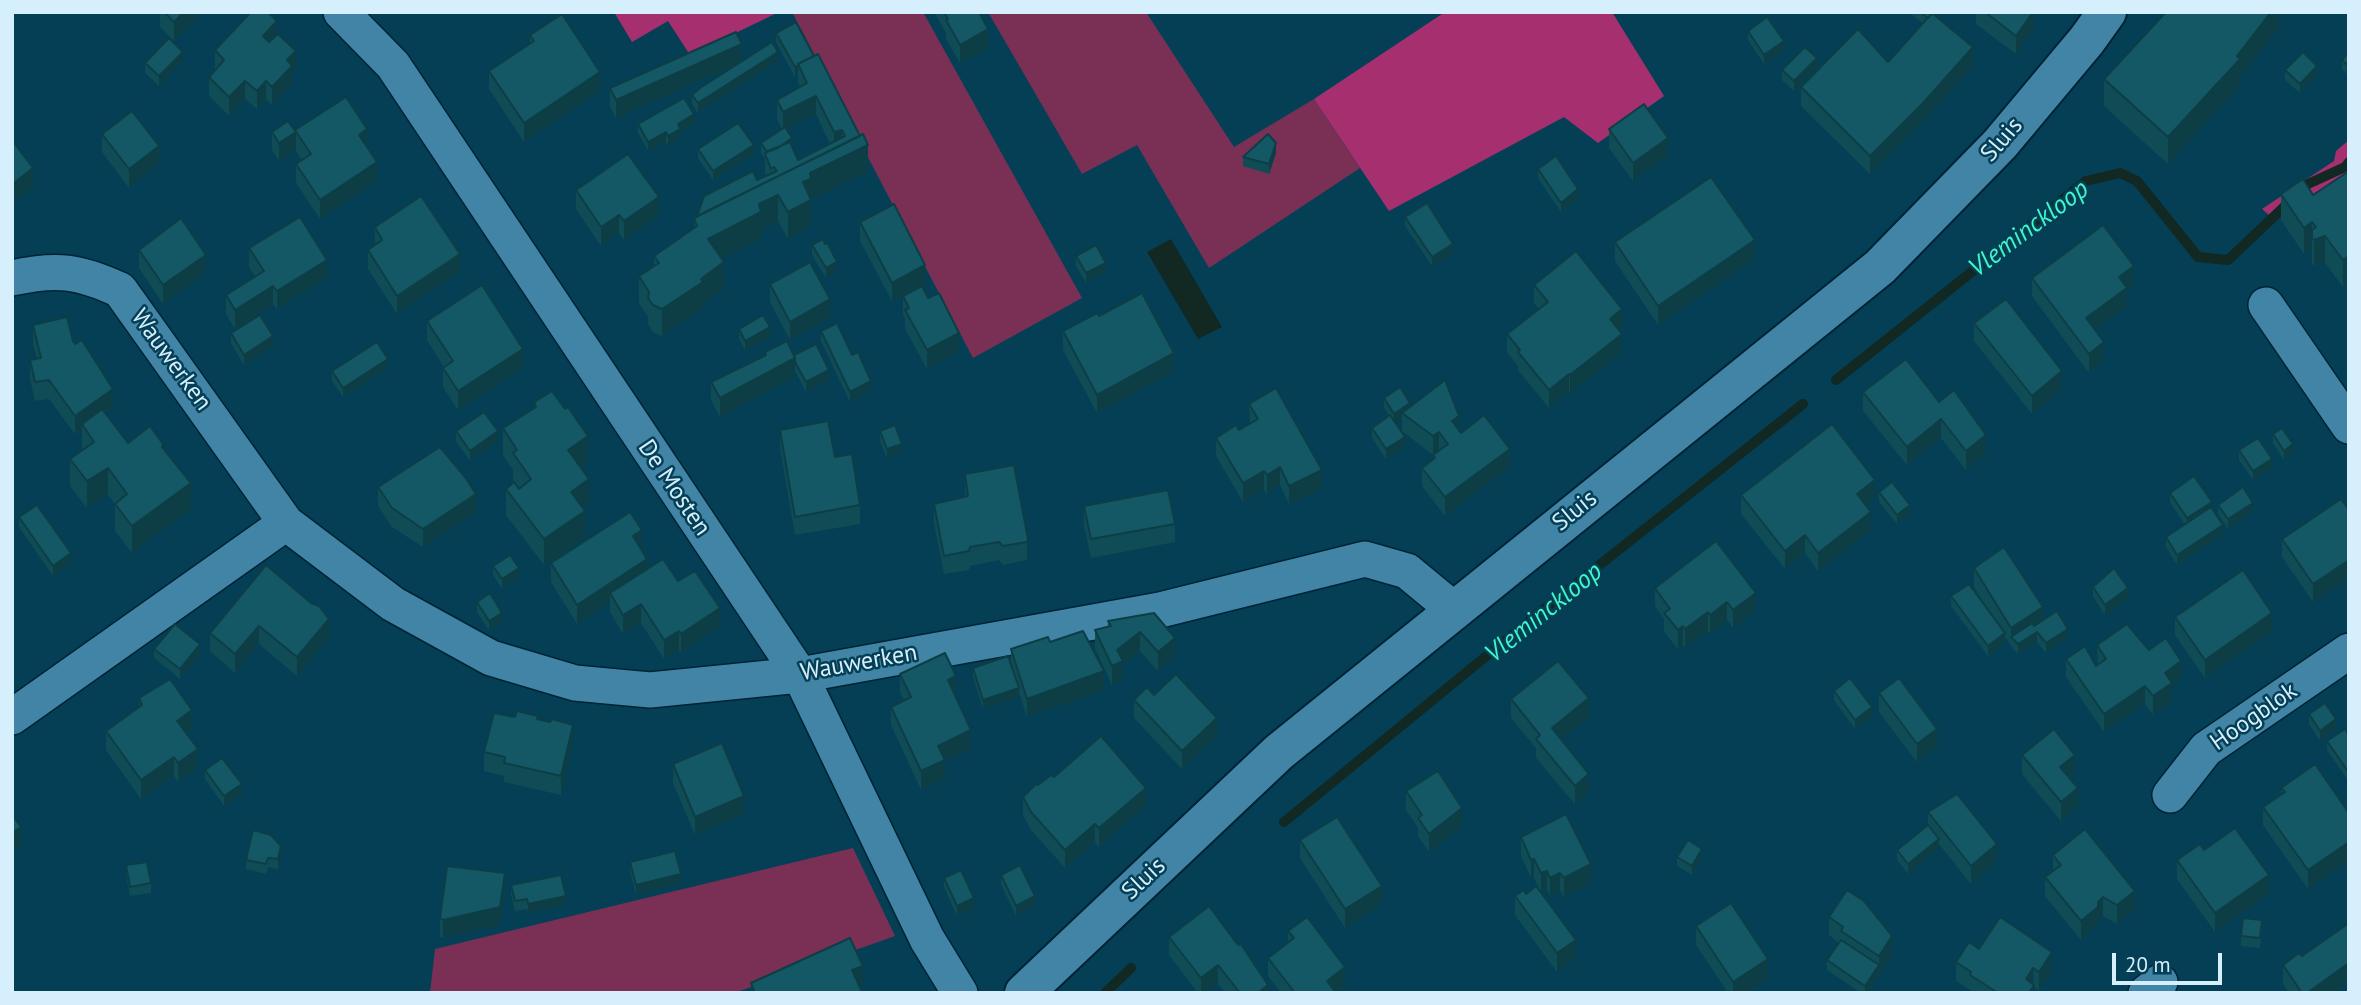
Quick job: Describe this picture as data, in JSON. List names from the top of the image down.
{
  "streets": {
    "street": [
      "Sluis",
      "Wauwerken",
      "De Mosten",
      "Hoogblok"
    ]
  },
  "crossings": [
    ["Sluis", "Wauwerken"],
    ["Wauwerken", "De Mosten"]
  ],
  "water": ["Vleminckloop"],
  "scale_bar": "20 m"
}
